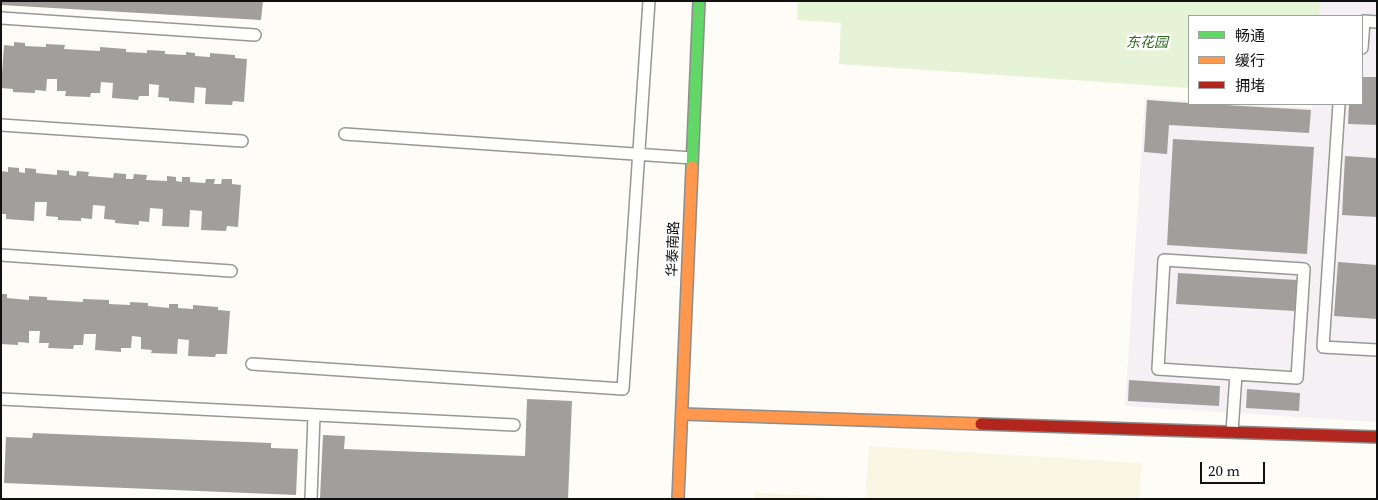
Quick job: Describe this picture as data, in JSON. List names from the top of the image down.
{
  "streets": {
    "street": ["华泰南路"]
  },
  "parks": ["东花园"],
  "legend": ["畅通", "缓行", "拥堵"],
  "scale_bar": "20 m"
}
